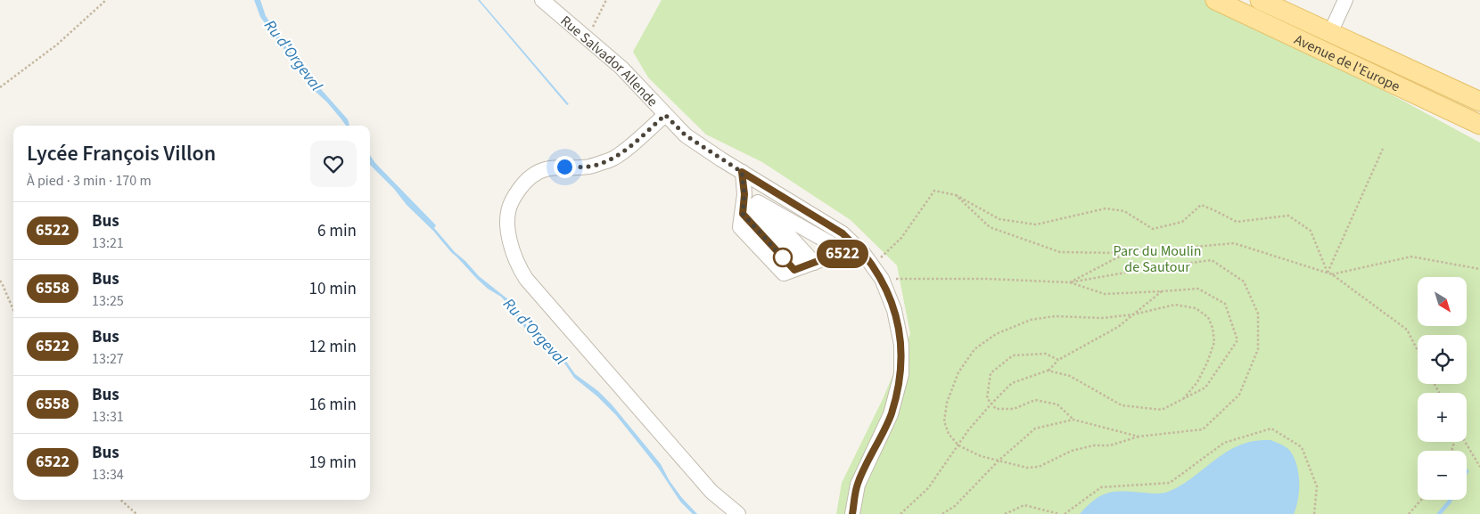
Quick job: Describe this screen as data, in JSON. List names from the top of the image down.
{
  "streets": {
    "main road": ["Avenue de l'Europe"],
    "street": ["Rue Salvador Allende"]
  },
  "water": ["Ru d'Orgeval"],
  "parks": ["Parc du Moulin de Sautour"],
  "lines": ["bus line 6522"],
  "north": "bottom right",
  "page": {
    "on_map": "6522",
    "heading": ["Lycée François Villon", "À pied · 3 min · 170 m"],
    "list": [
      {
        "mark": "6522",
        "name": "Bus",
        "note": "13:21",
        "value": "6 min"
      },
      {
        "mark": "6558",
        "name": "Bus",
        "note": "13:25",
        "value": "10 min"
      },
      {
        "mark": "6522",
        "name": "Bus",
        "note": "13:27",
        "value": "12 min"
      },
      {
        "mark": "6558",
        "name": "Bus",
        "note": "13:31",
        "value": "16 min"
      },
      {
        "mark": "6522",
        "name": "Bus",
        "note": "13:34",
        "value": "19 min"
      }
    ],
    "map_buttons": ["+", "−"]
  }
}
